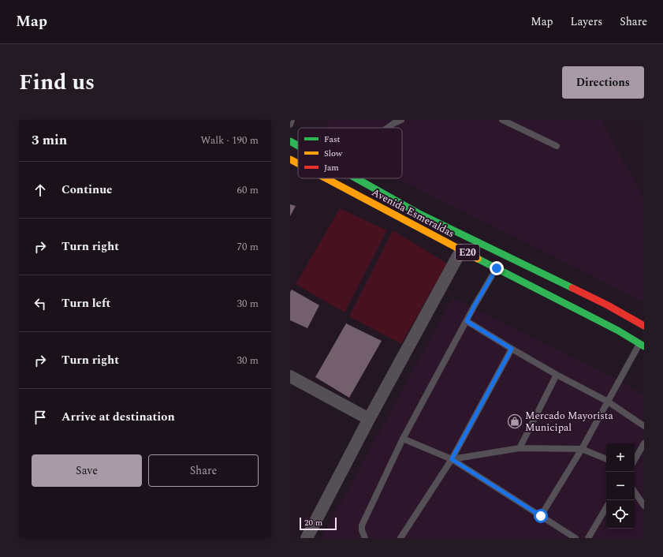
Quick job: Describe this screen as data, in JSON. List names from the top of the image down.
{
  "streets": {
    "highway": ["Avenida Esmeraldas", "E20"]
  },
  "places": {
    "shop": ["Mercado Mayorista Municipal"]
  },
  "legend": ["Fast", "Slow", "Jam"],
  "scale_bar": "20 m",
  "page": {
    "header": "Map",
    "nav": ["Map", "Layers", "Share"],
    "title": "Find us",
    "buttons": [
      "Directions",
      ["Save", "Share"]
    ],
    "heading": ["3 min", "Walk · 190 m"],
    "list": [
      ["Continue", "60 m"],
      ["Turn right", "70 m"],
      ["Turn left", "30 m"],
      ["Turn right", "30 m"],
      "Arrive at destination"
    ],
    "map_buttons": ["+", "−"],
    "scale": "20 m"
  }
}
